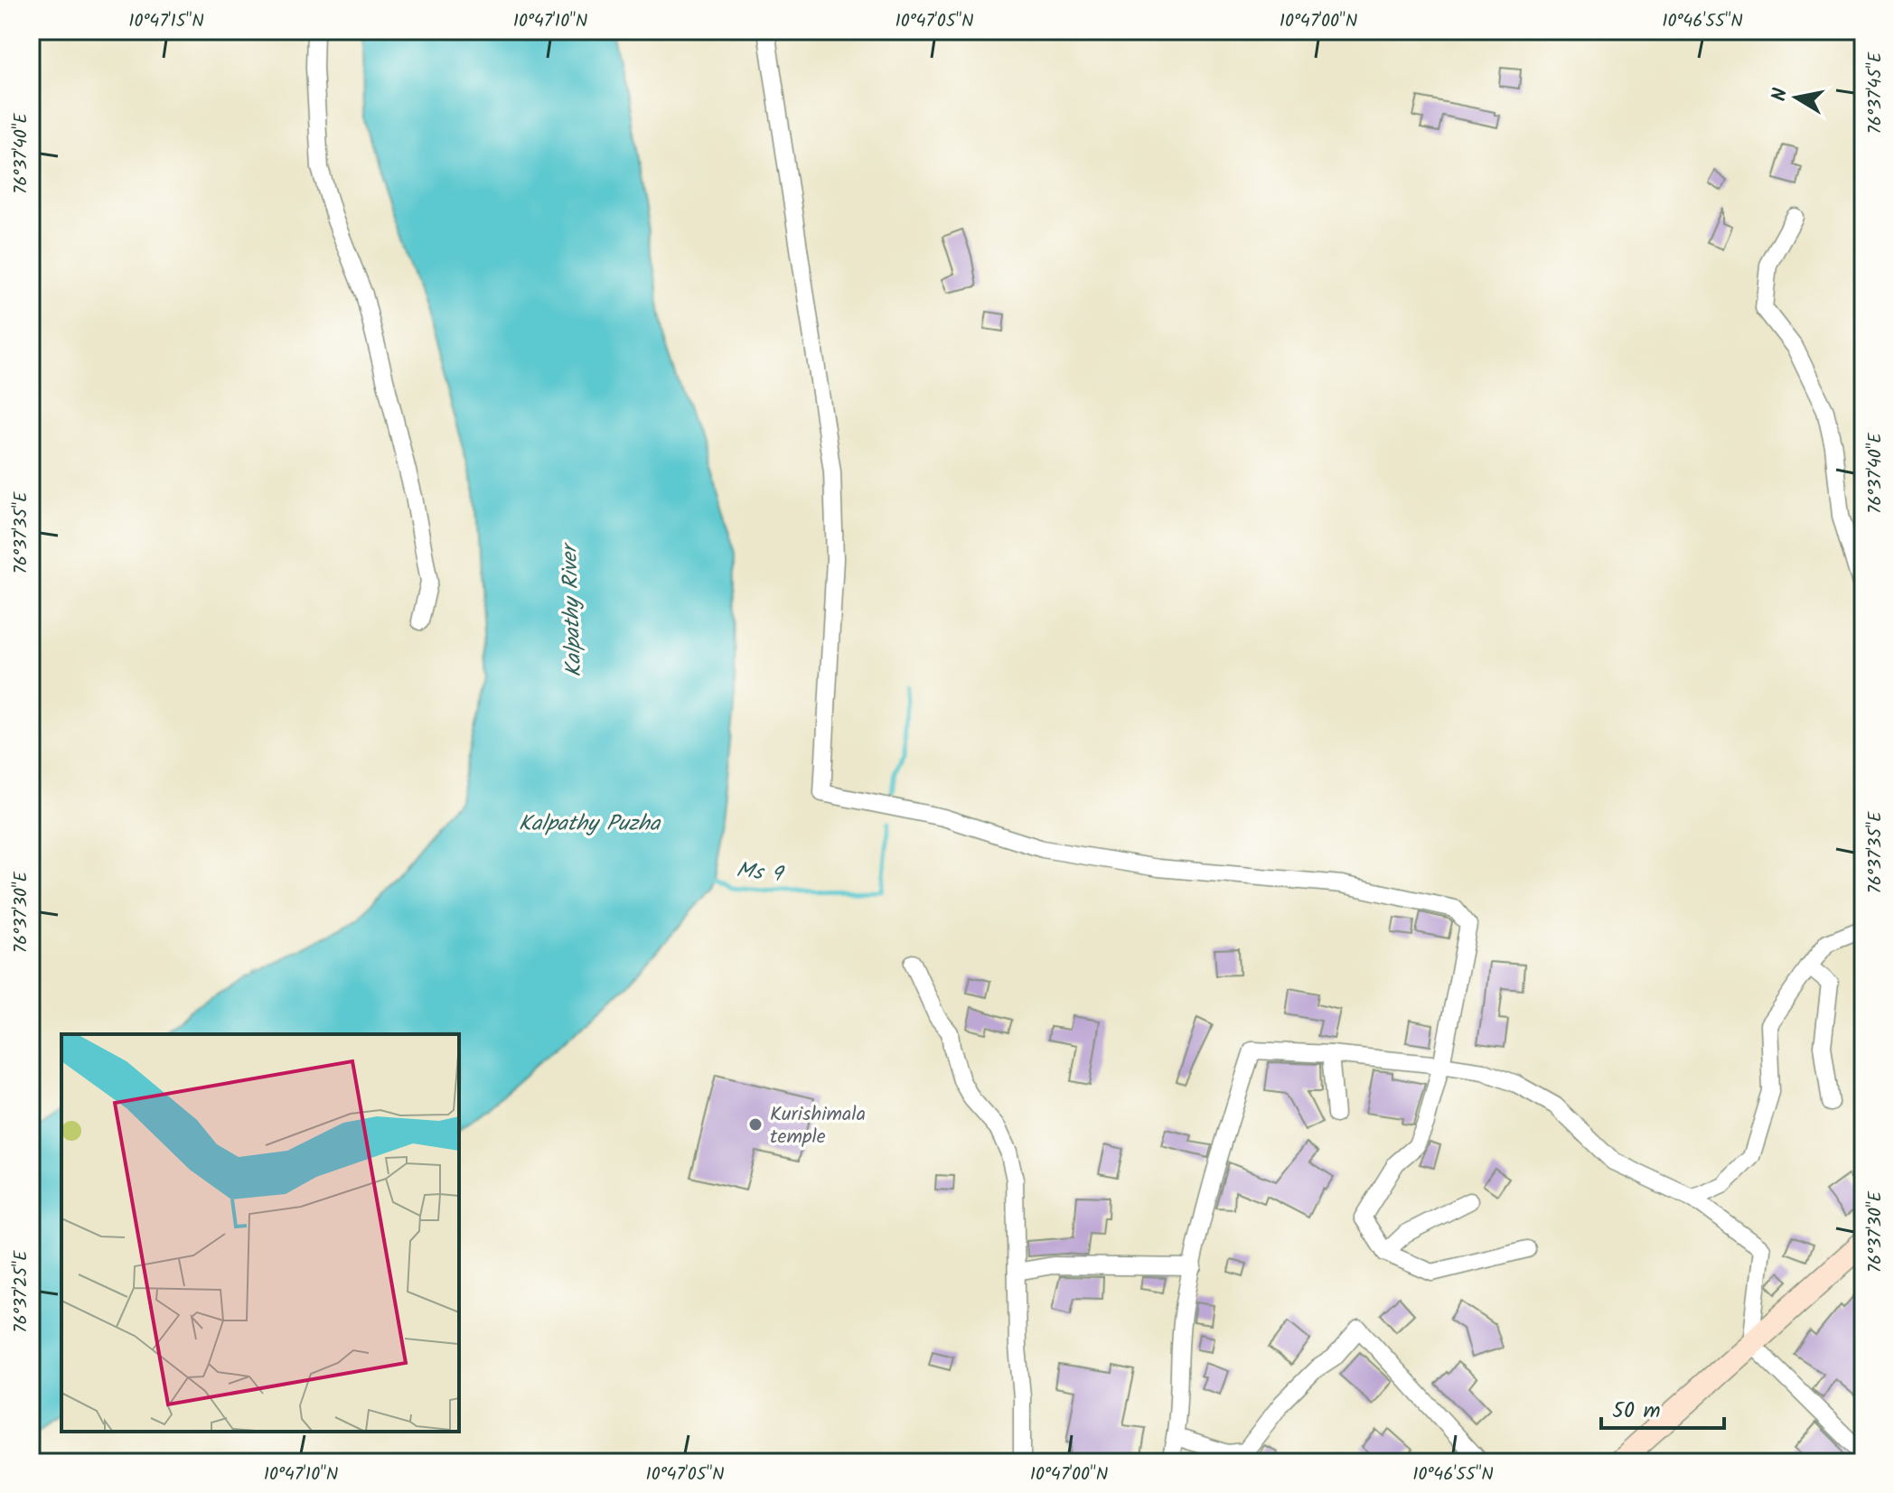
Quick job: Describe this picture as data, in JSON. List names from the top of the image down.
{
  "water": ["Kalpathy River", "Kalpathy Puzha", "Ms 9"],
  "places": ["Kurishimala temple"],
  "scale_bar": "50 m",
  "north": "left",
  "coordinates": [
    "10°47'15\"N",
    "10°47'10\"N",
    "10°47'05\"N",
    "10°47'00\"N",
    "10°46'55\"N",
    "76°37'45\"E",
    "76°37'40\"E",
    "76°37'35\"E",
    "76°37'30\"E",
    "76°37'25\"E"
  ]
}
